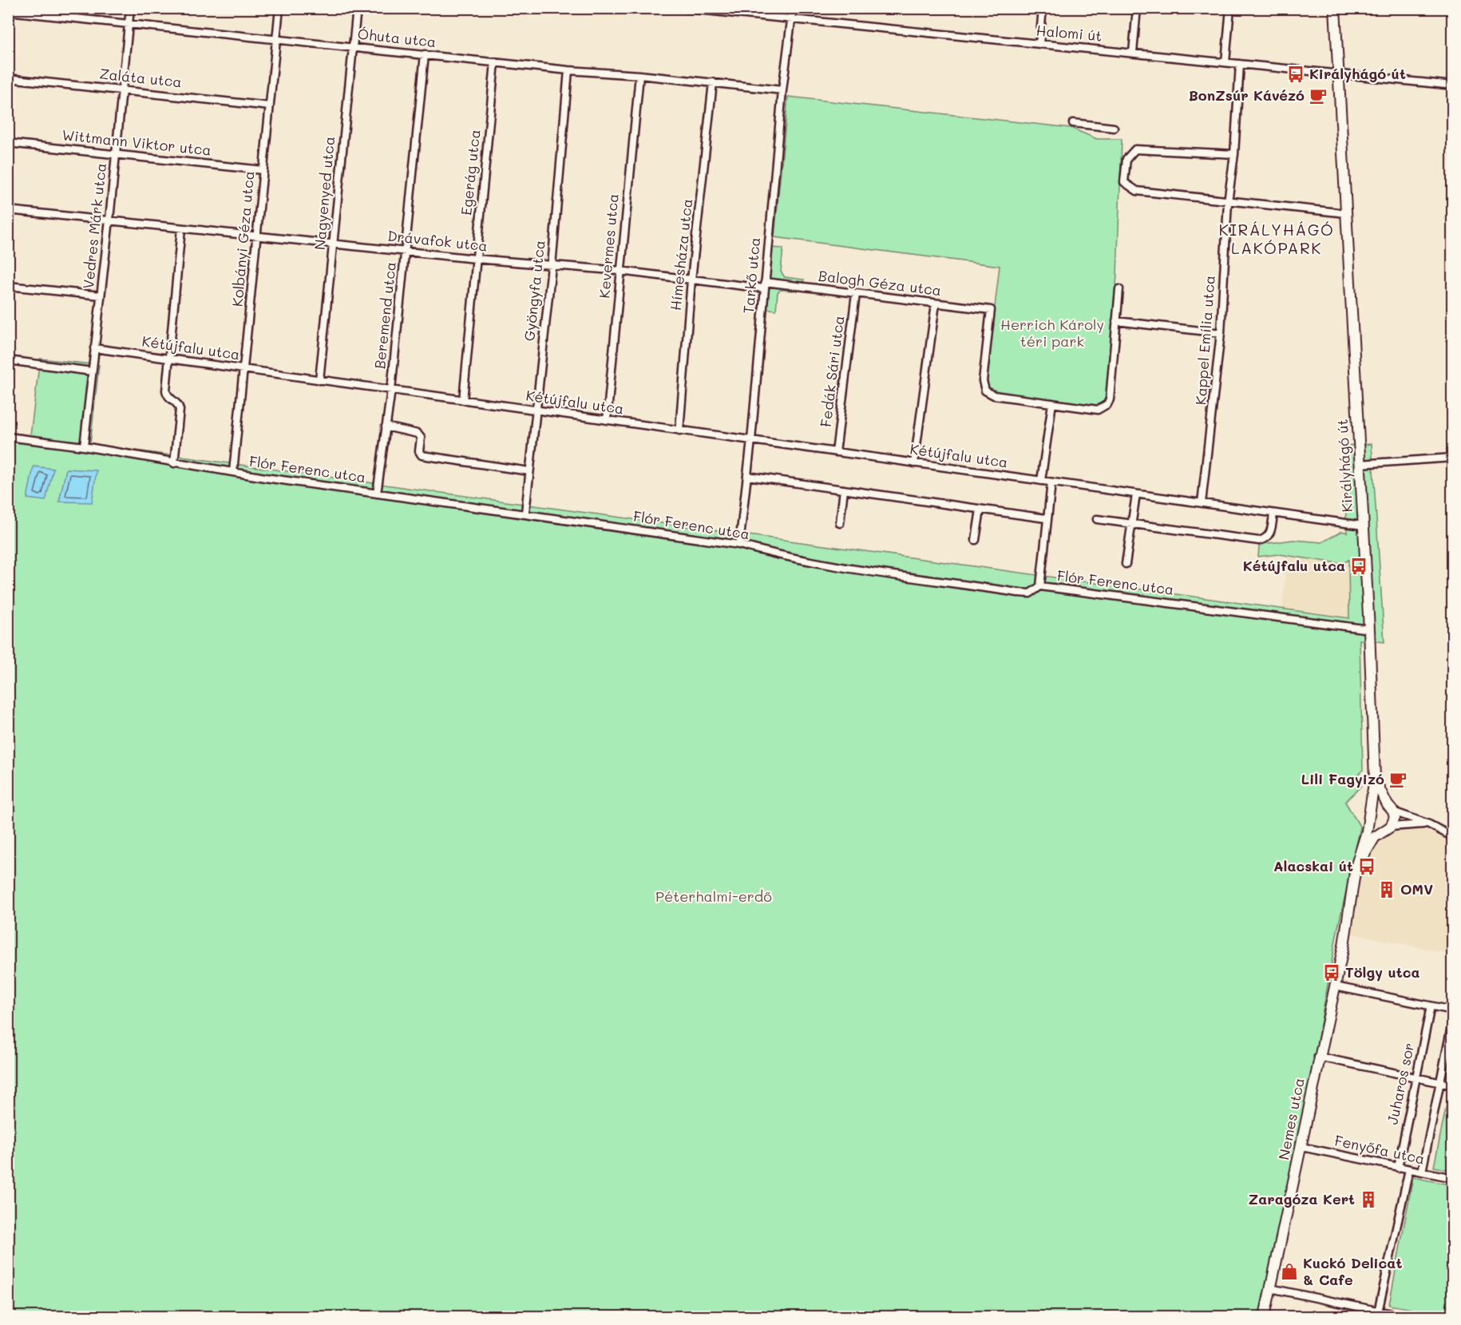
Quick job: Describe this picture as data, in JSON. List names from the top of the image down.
{
  "streets": {
    "street": [
      "Halomi út",
      "Óhuta utca",
      "Zaláta utca",
      "Wittmann Viktor utca",
      "Egerág utca",
      "Nagyenyed utca",
      "Vedres Márk utca",
      "Kolbányi Géza utca",
      "Drávafok utca",
      "Kevermes utca",
      "Hímesháza utca",
      "Tarkő utca",
      "Balogh Géza utca",
      "Gyöngyfa utca",
      "Beremend utca",
      "Kappel Emília utca",
      "Kétújfalu utca",
      "Fedák Sári utca",
      "Királyhágó út",
      "Flór Ferenc utca",
      "Juharos sor",
      "Nemes utca",
      "Fenyőfa utca"
    ]
  },
  "crossings": [
    ["Halomi út", "Tarkő utca"],
    ["Halomi út", "Kappel Emília utca"],
    ["Halomi út", "Királyhágó út"],
    ["Óhuta utca", "Egerág utca"],
    ["Óhuta utca", "Nagyenyed utca"],
    ["Óhuta utca", "Vedres Márk utca"],
    ["Óhuta utca", "Kolbányi Géza utca"],
    ["Óhuta utca", "Kevermes utca"],
    ["Óhuta utca", "Hímesháza utca"],
    ["Óhuta utca", "Tarkő utca"],
    ["Óhuta utca", "Gyöngyfa utca"],
    ["Óhuta utca", "Beremend utca"],
    ["Zaláta utca", "Vedres Márk utca"],
    ["Zaláta utca", "Kolbányi Géza utca"],
    ["Wittmann Viktor utca", "Vedres Márk utca"],
    ["Wittmann Viktor utca", "Kolbányi Géza utca"],
    ["Egerág utca", "Drávafok utca"],
    ["Egerág utca", "Kétújfalu utca"],
    ["Nagyenyed utca", "Drávafok utca"],
    ["Nagyenyed utca", "Kétújfalu utca"],
    ["Vedres Márk utca", "Drávafok utca"],
    ["Vedres Márk utca", "Kétújfalu utca"],
    ["Vedres Márk utca", "Flór Ferenc utca"],
    ["Kolbányi Géza utca", "Drávafok utca"],
    ["Kolbányi Géza utca", "Kétújfalu utca"],
    ["Kolbányi Géza utca", "Flór Ferenc utca"],
    ["Drávafok utca", "Kevermes utca"],
    ["Drávafok utca", "Hímesháza utca"],
    ["Drávafok utca", "Tarkő utca"],
    ["Drávafok utca", "Balogh Géza utca"],
    ["Drávafok utca", "Gyöngyfa utca"],
    ["Drávafok utca", "Beremend utca"],
    ["Kevermes utca", "Kétújfalu utca"],
    ["Hímesháza utca", "Kétújfalu utca"],
    ["Tarkő utca", "Balogh Géza utca"],
    ["Tarkő utca", "Kétújfalu utca"],
    ["Tarkő utca", "Flór Ferenc utca"],
    ["Balogh Géza utca", "Fedák Sári utca"],
    ["Gyöngyfa utca", "Kétújfalu utca"],
    ["Gyöngyfa utca", "Flór Ferenc utca"],
    ["Beremend utca", "Kétújfalu utca"],
    ["Beremend utca", "Flór Ferenc utca"],
    ["Kappel Emília utca", "Kétújfalu utca"],
    ["Kétújfalu utca", "Fedák Sári utca"],
    ["Kétújfalu utca", "Királyhágó út"],
    ["Királyhágó út", "Flór Ferenc utca"],
    ["Királyhágó út", "Nemes utca"],
    ["Juharos sor", "Fenyőfa utca"],
    ["Nemes utca", "Fenyőfa utca"]
  ],
  "districts": ["KIRÁLYHÁGÓ LAKÓPARK"],
  "parks": ["Herrich Károly téri park", "Péterhalmi-erdő"],
  "places": {
    "bus stop": [
      "Királyhágó út",
      "Kétújfalu utca",
      "Alacskai út",
      "Tölgy utca"
    ],
    "cafe": ["BonZsúr Kávézó", "Lili Fagyizó"],
    "building": ["OMV", "Zaragóza Kert"],
    "shop": ["Kuckó Delicat & Cafe"]
  }
}
